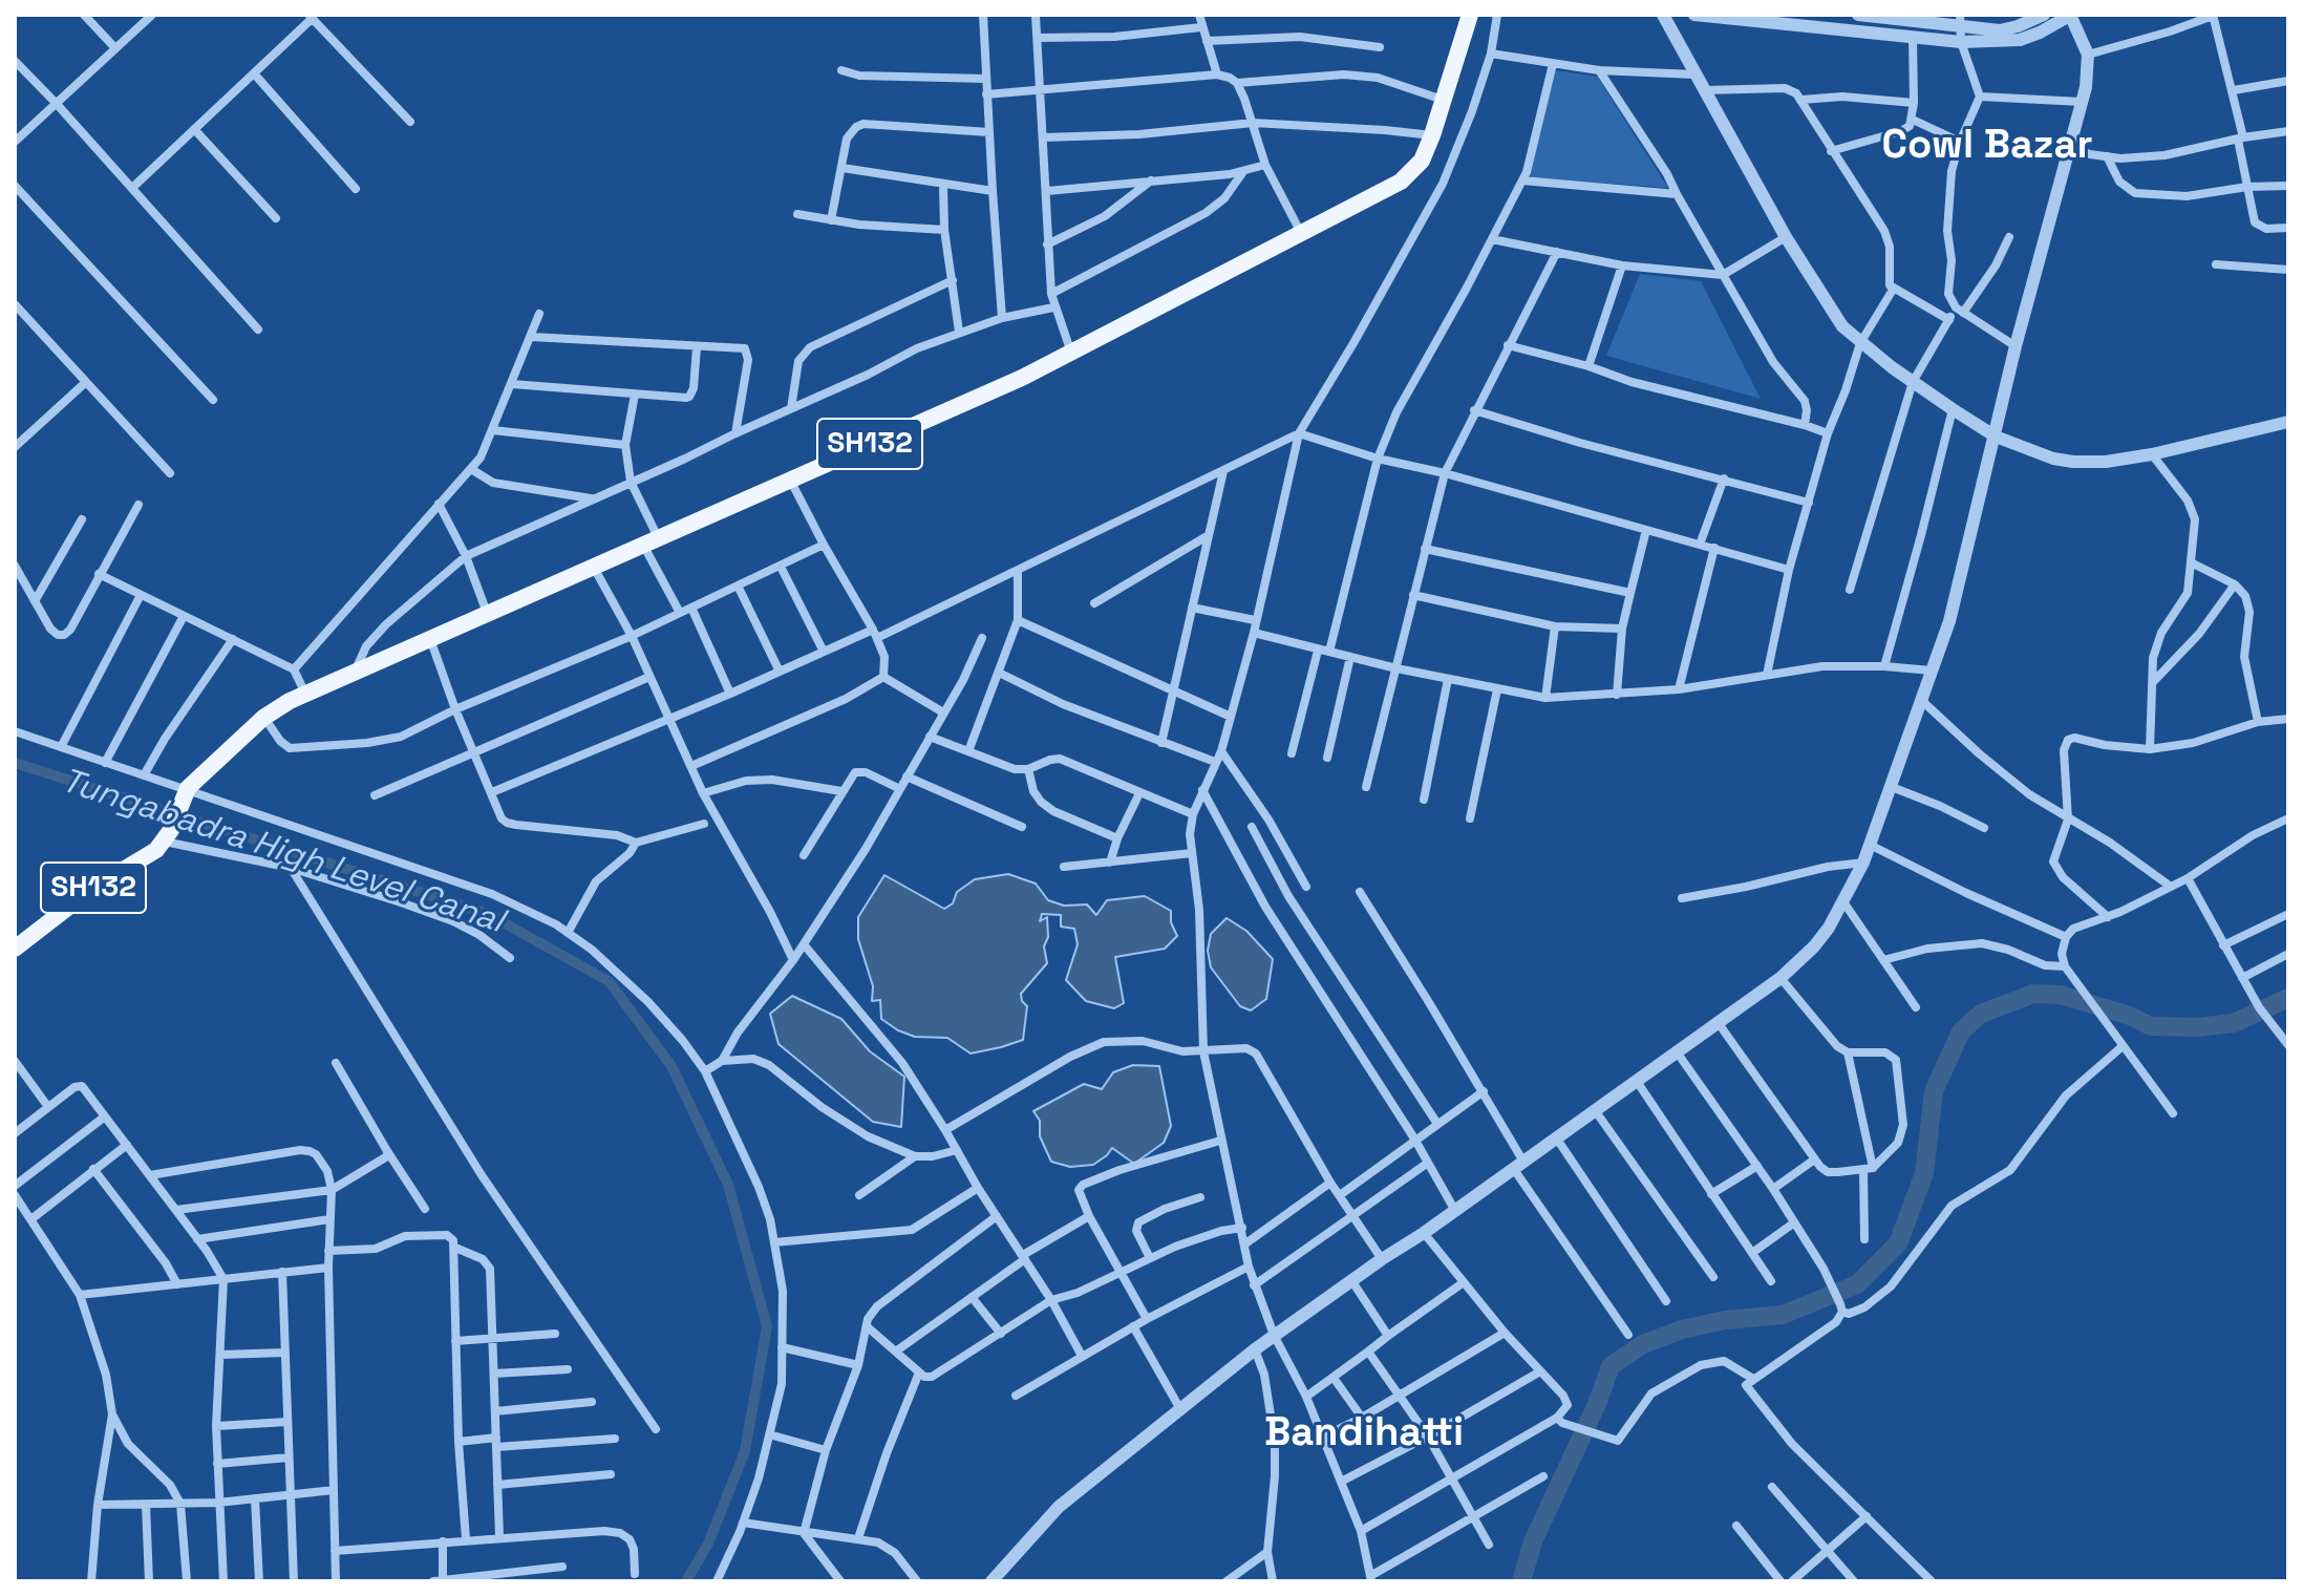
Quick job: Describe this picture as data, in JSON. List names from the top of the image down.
{
  "streets": {
    "main road": ["SH132"]
  },
  "districts": ["Cowl Bazar", "Bandihatti"],
  "water": ["Tungabadra High Level Canal"]
}
